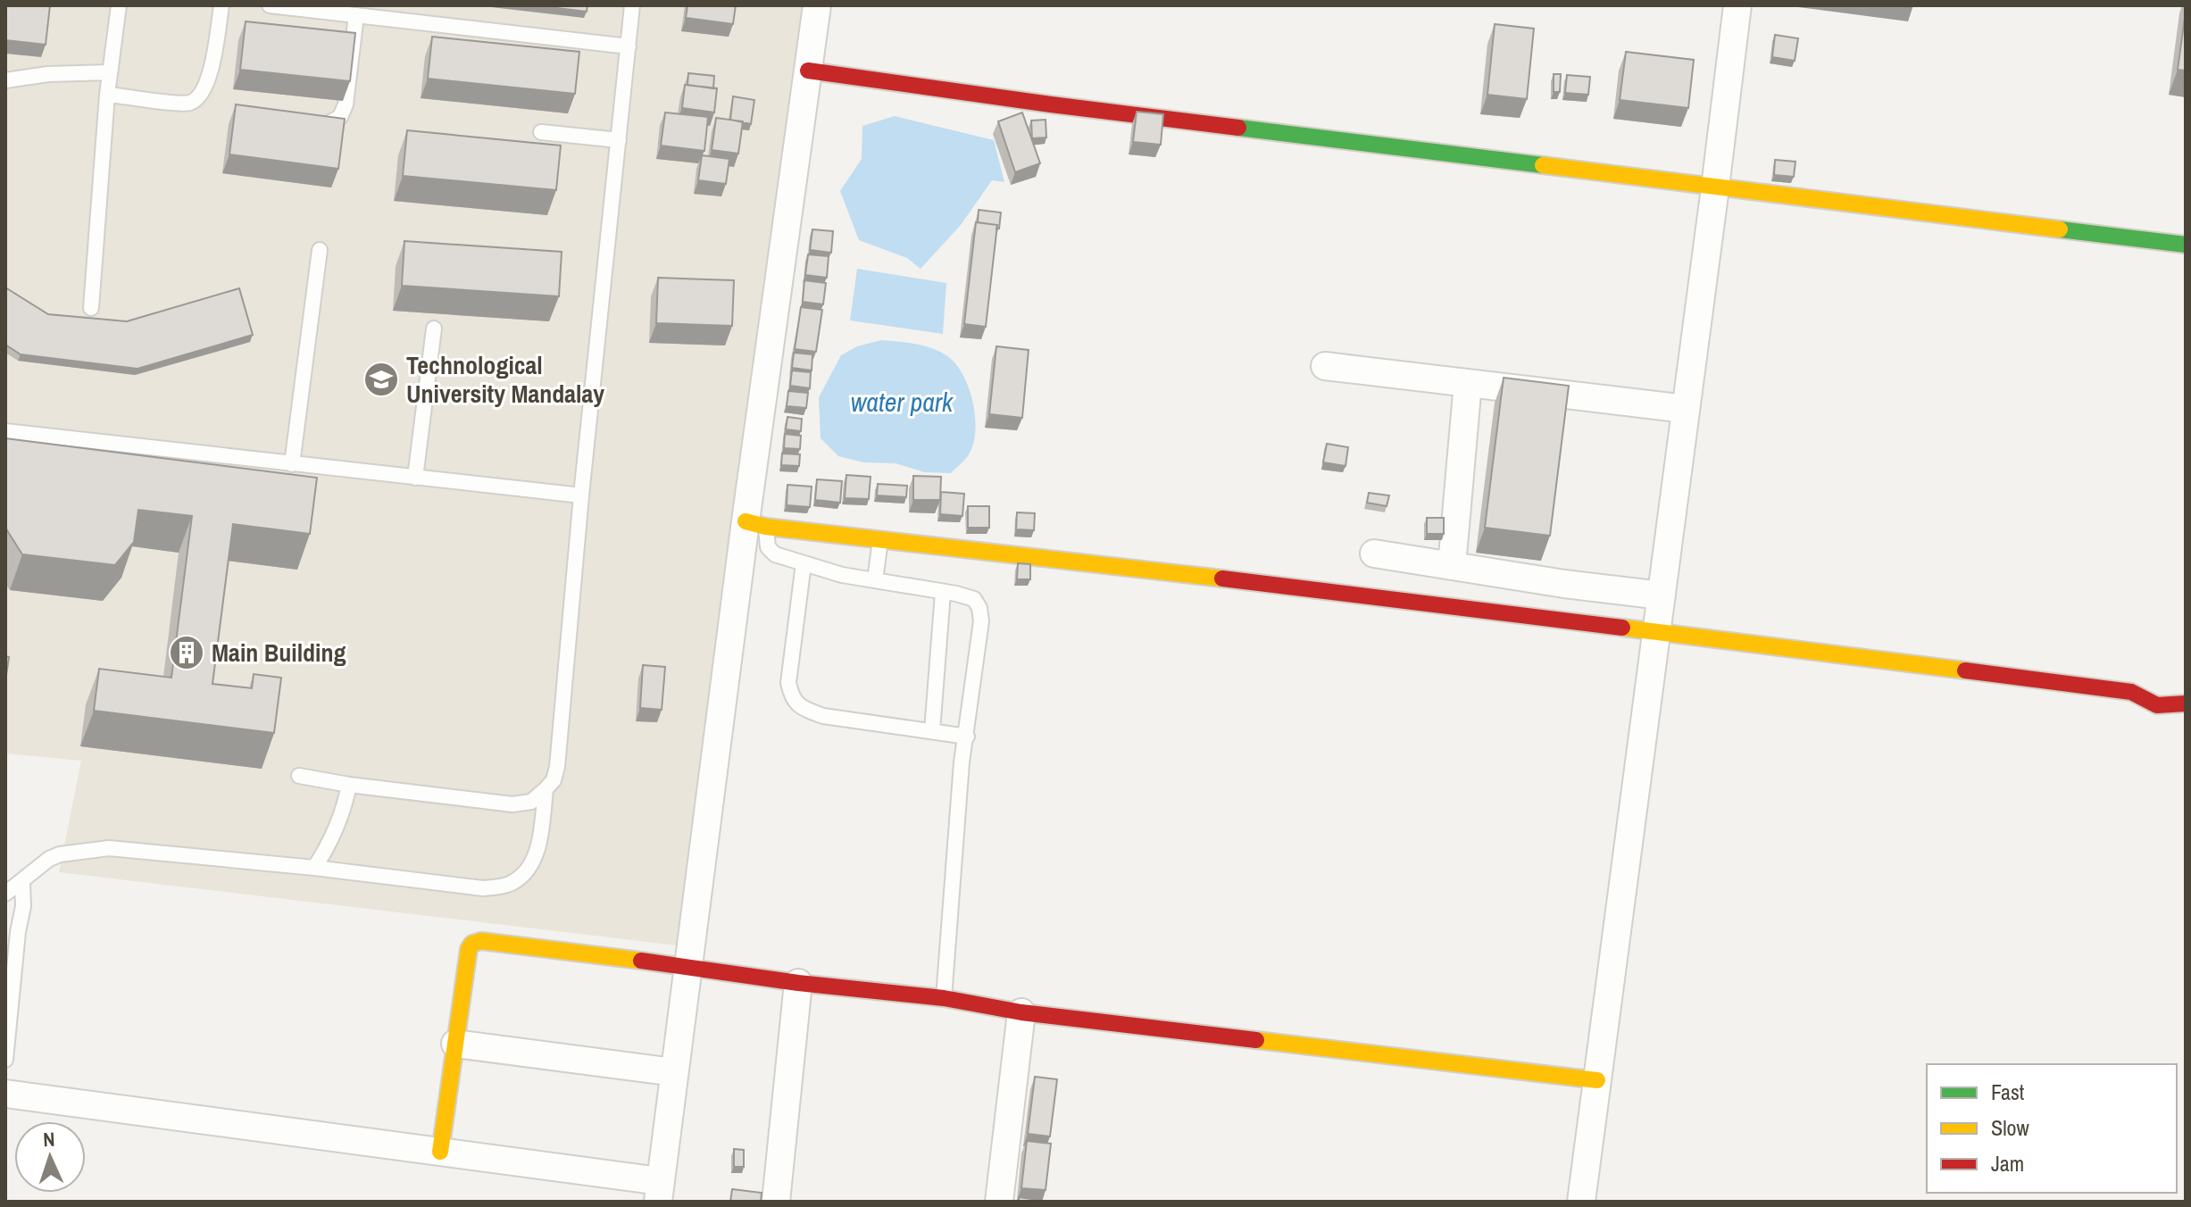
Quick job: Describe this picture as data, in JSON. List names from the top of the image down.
{
  "water": ["water park"],
  "places": {
    "school or university": ["Technological University Mandalay"],
    "building": ["Main Building"]
  },
  "legend": ["Fast", "Slow", "Jam"],
  "north": "top"
}
